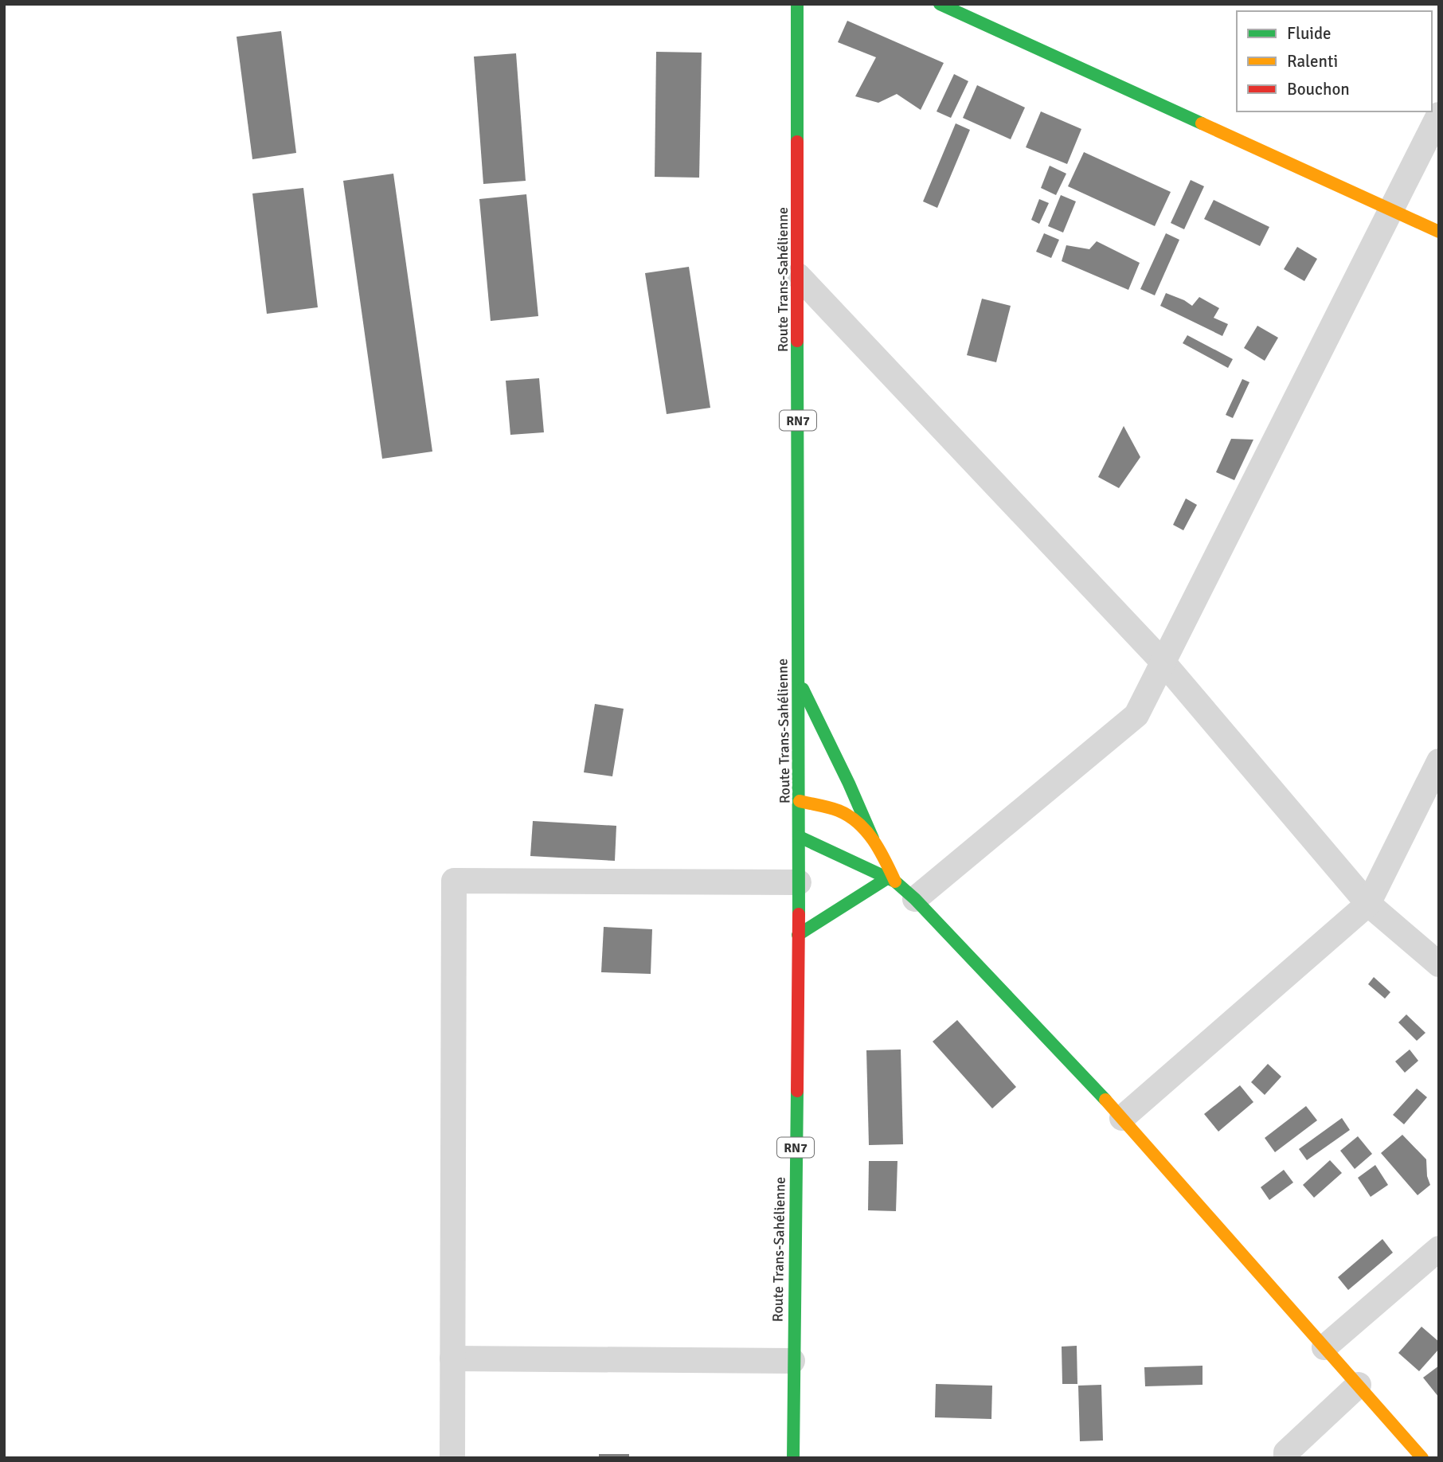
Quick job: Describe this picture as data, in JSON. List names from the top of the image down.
{
  "streets": {
    "main road": ["Route Trans-Sahélienne", "RN7"]
  },
  "legend": ["Fluide", "Ralenti", "Bouchon"]
}
